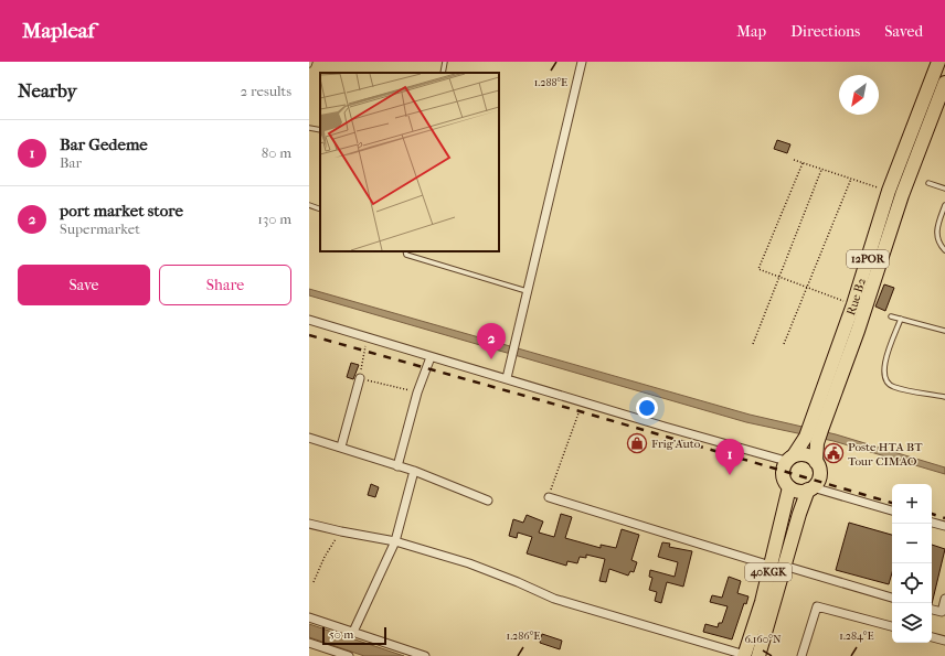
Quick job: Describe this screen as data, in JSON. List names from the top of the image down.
{
  "streets": {
    "main road": ["12POR", "Rue B2", "40KGK"]
  },
  "crossings": [
    ["Rue B2", "40KGK"]
  ],
  "places": {
    "shop": ["Frig'Auto"],
    "public building": ["Poste HTA BT Tour CIMAO"]
  },
  "scale_bar": "50 m",
  "north": "bottom left",
  "page": {
    "header": "Mapleaf",
    "nav": ["Map", "Directions", "Saved"],
    "heading": ["Nearby", "2 results"],
    "list": [
      {
        "mark": "1",
        "name": "Bar Gedeme",
        "note": "Bar",
        "value": "80 m"
      },
      {
        "mark": "2",
        "name": "port market store",
        "note": "Supermarket",
        "value": "130 m"
      }
    ],
    "buttons": ["Save", "Share"],
    "pins": ["2", "1"],
    "map_buttons": ["+", "−"],
    "scale": "50 m"
  },
  "coordinates": [
    "1.288°E",
    "1.286°E",
    "1.284°E",
    "6.160°N"
  ]
}
